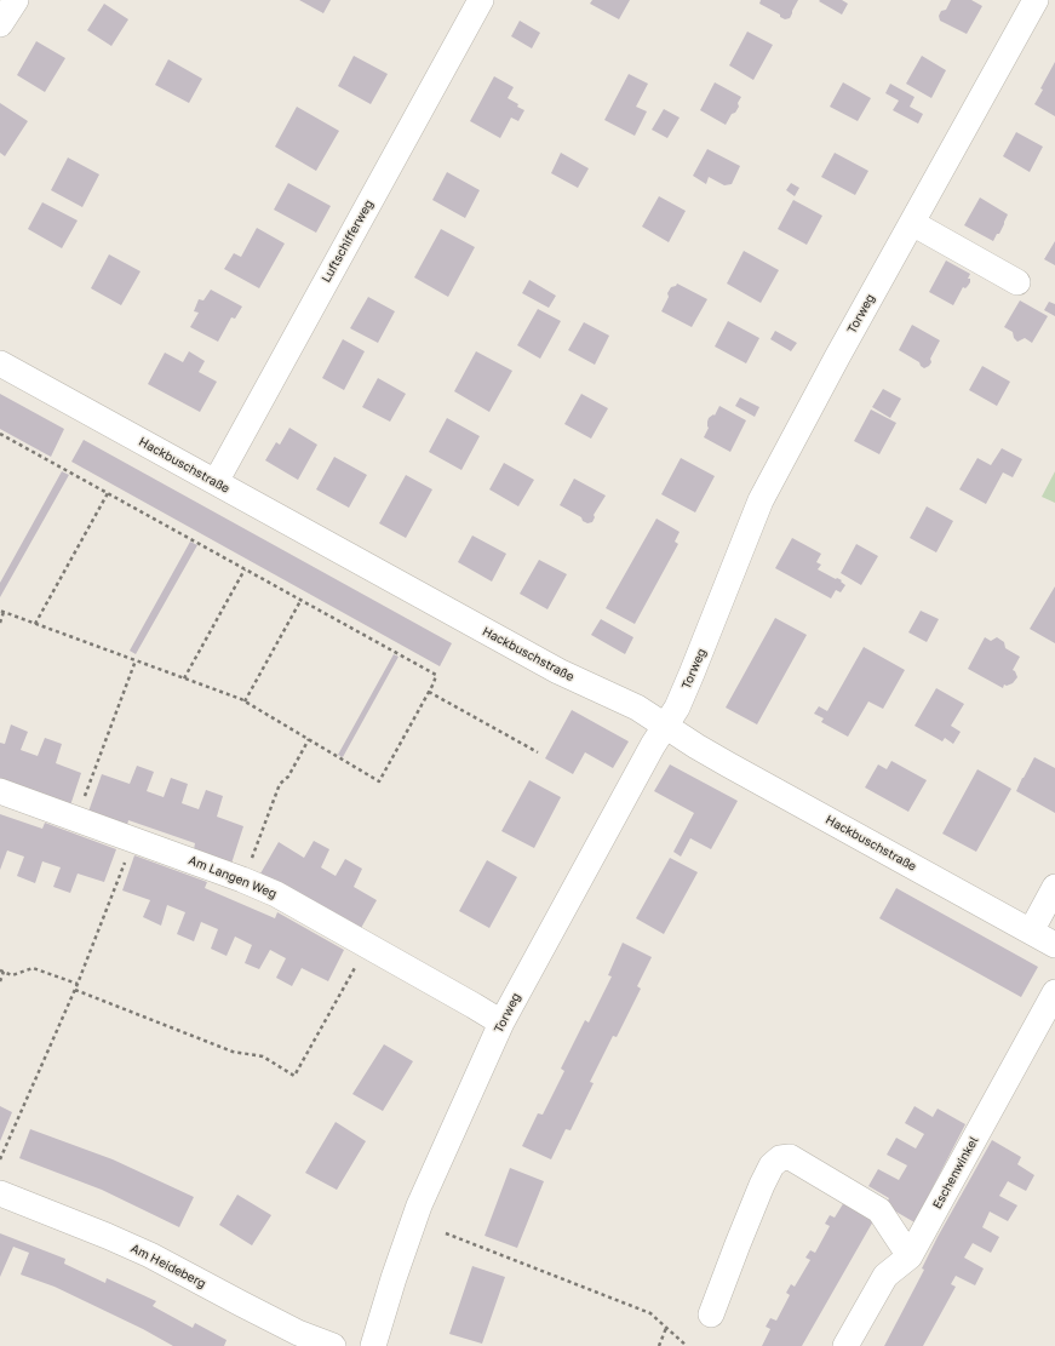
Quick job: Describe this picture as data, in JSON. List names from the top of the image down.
{
  "streets": {
    "street": [
      "Luftschifferweg",
      "Torweg",
      "Hackbuschstraße",
      "Am Langen Weg",
      "Eschenwinkel",
      "Am Heideberg"
    ]
  },
  "crossings": [
    ["Luftschifferweg", "Hackbuschstraße"],
    ["Torweg", "Hackbuschstraße"],
    ["Torweg", "Am Langen Weg"]
  ]
}
